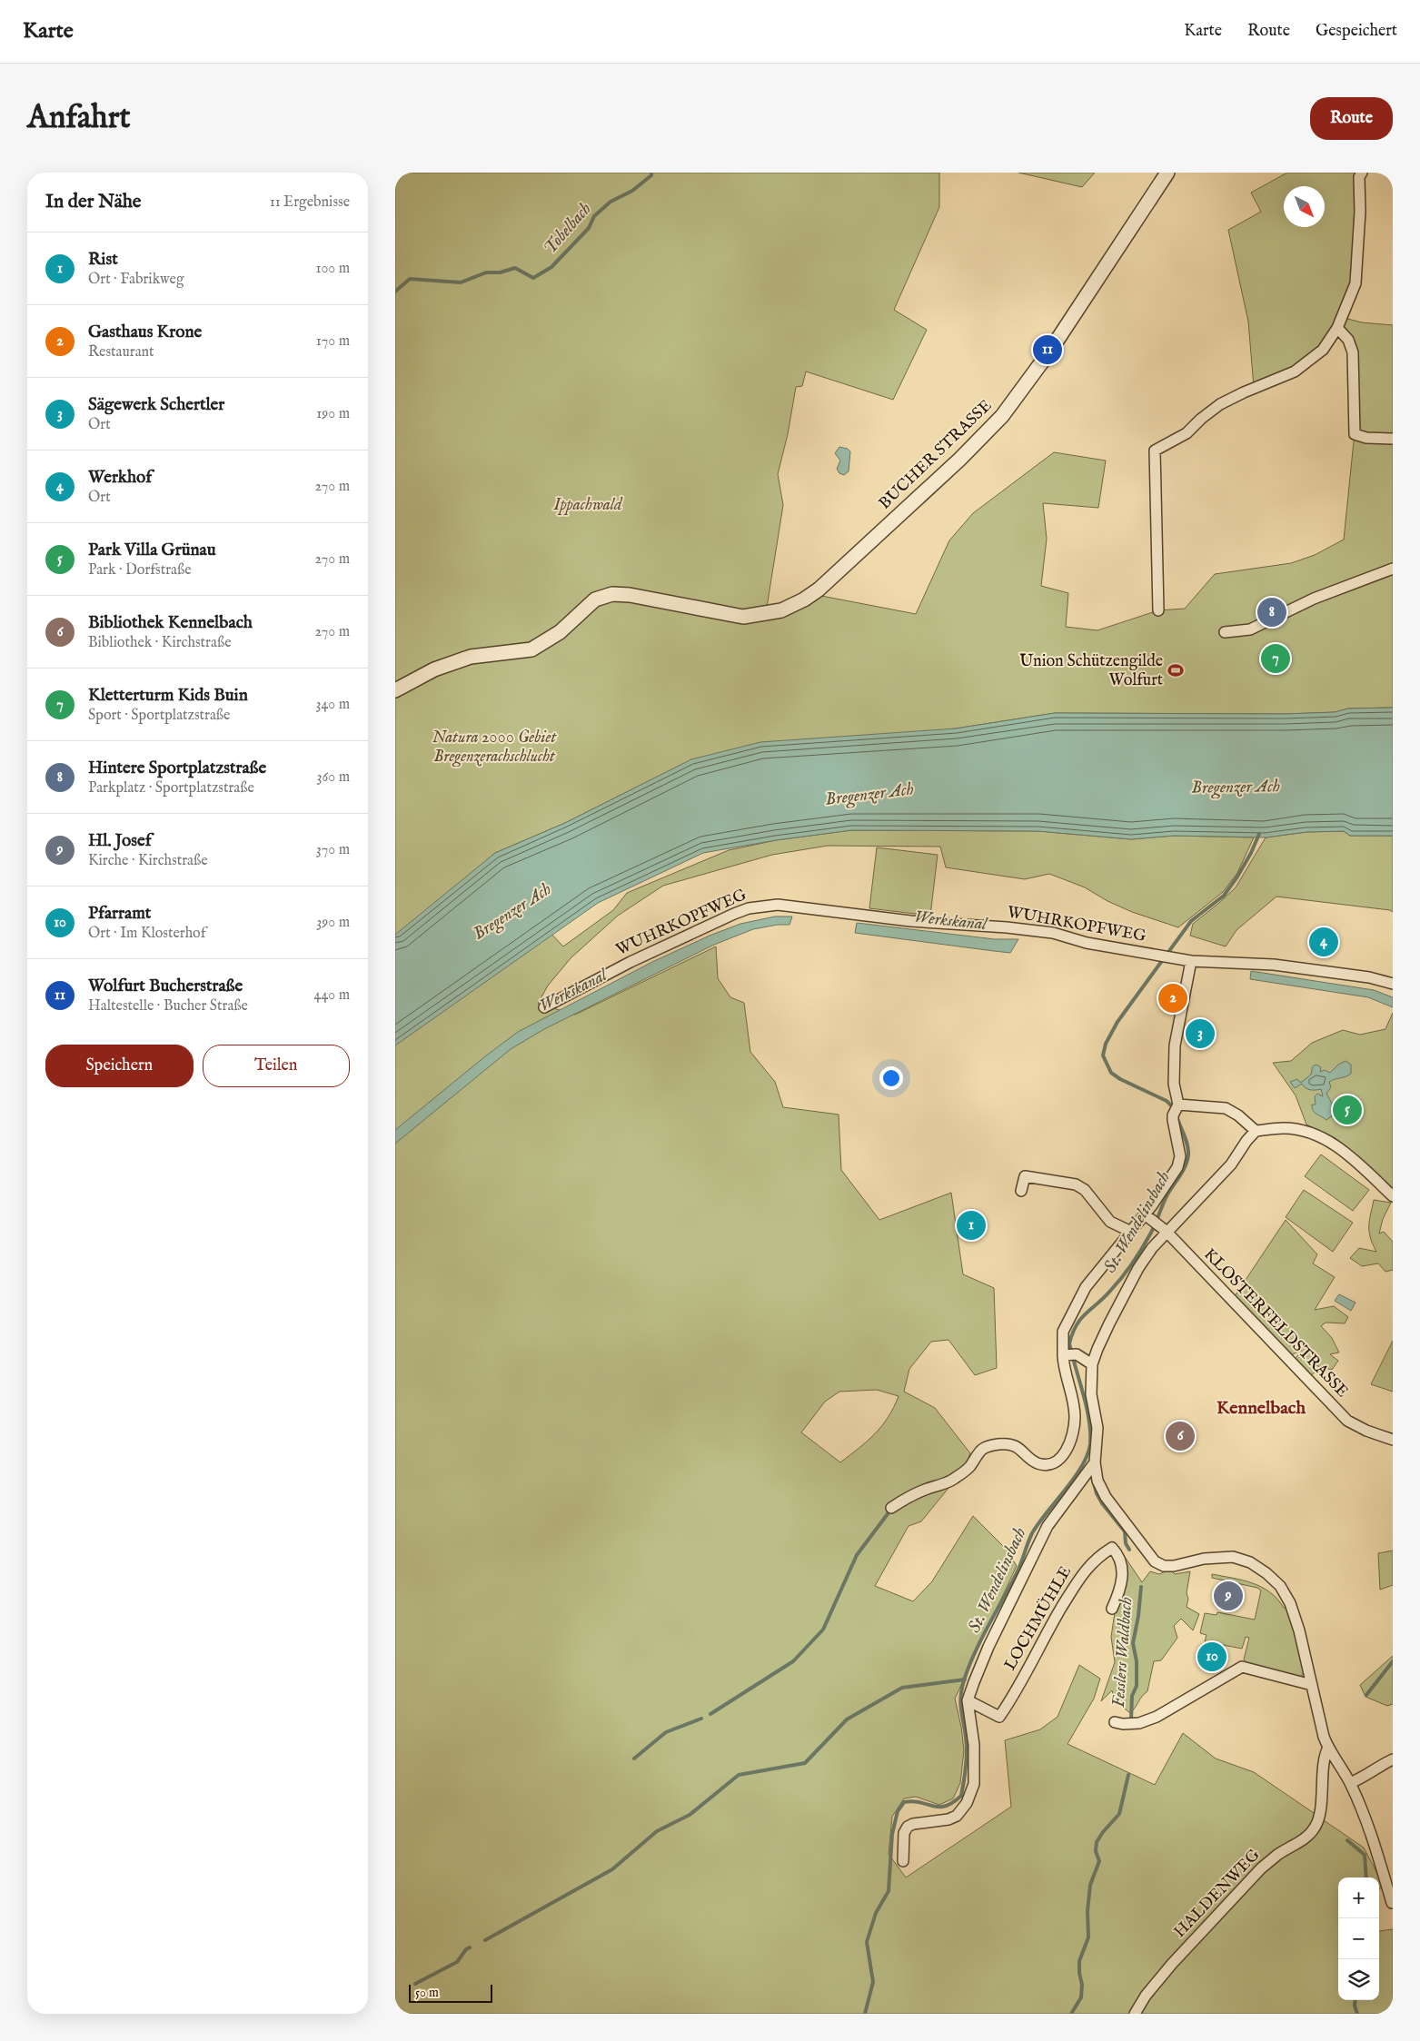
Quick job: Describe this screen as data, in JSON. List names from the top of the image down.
{
  "streets": {
    "street": [
      "BUCHER STRASSE",
      "WUHRKOPFWEG",
      "KLOSTERFELDSTRASSE",
      "LOCHMÜHLE",
      "HALDENWEG"
    ]
  },
  "districts": ["Kennelbach"],
  "water": [
    "Tobelbach",
    "Bregenzer Ach",
    "Werkskanal",
    "St. Wendelinsbach",
    "Fesslers Waldbach"
  ],
  "parks": ["Ippachwald", "Natura 2000 Gebiet Bregenzerachschlucht"],
  "places": {
    "sports": ["Union Schützengilde Wolfurt"]
  },
  "scale_bar": "50 m",
  "north": "bottom right",
  "page": {
    "header": "Karte",
    "nav": ["Karte", "Route", "Gespeichert"],
    "buttons": [
      "Route",
      ["Speichern", "Teilen"]
    ],
    "title": "Anfahrt",
    "heading": ["In der Nähe", "11 Ergebnisse"],
    "list": [
      {
        "mark": "1",
        "name": "Rist",
        "note": "Ort · Fabrikweg",
        "value": "100 m"
      },
      {
        "mark": "2",
        "name": "Gasthaus Krone",
        "note": "Restaurant",
        "value": "170 m"
      },
      {
        "mark": "3",
        "name": "Sägewerk Schertler",
        "note": "Ort",
        "value": "190 m"
      },
      {
        "mark": "4",
        "name": "Werkhof",
        "note": "Ort",
        "value": "270 m"
      },
      {
        "mark": "5",
        "name": "Park Villa Grünau",
        "note": "Park · Dorfstraße",
        "value": "270 m"
      },
      {
        "mark": "6",
        "name": "Bibliothek Kennelbach",
        "note": "Bibliothek · Kirchstraße",
        "value": "270 m"
      },
      {
        "mark": "7",
        "name": "Kletterturm Kids Buin",
        "note": "Sport · Sportplatzstraße",
        "value": "340 m"
      },
      {
        "mark": "8",
        "name": "Hintere Sportplatzstraße",
        "note": "Parkplatz · Sportplatzstraße",
        "value": "360 m"
      },
      {
        "mark": "9",
        "name": "Hl. Josef",
        "note": "Kirche · Kirchstraße",
        "value": "370 m"
      },
      {
        "mark": "10",
        "name": "Pfarramt",
        "note": "Ort · Im Klosterhof",
        "value": "390 m"
      },
      {
        "mark": "11",
        "name": "Wolfurt Bucherstraße",
        "note": "Haltestelle · Bucher Straße",
        "value": "440 m"
      }
    ],
    "pins": [
      "11",
      "8",
      "7",
      "4",
      "2",
      "3",
      "5",
      "1",
      "6",
      "9",
      "10"
    ],
    "map_buttons": ["+", "−"],
    "scale": "50 m"
  }
}
